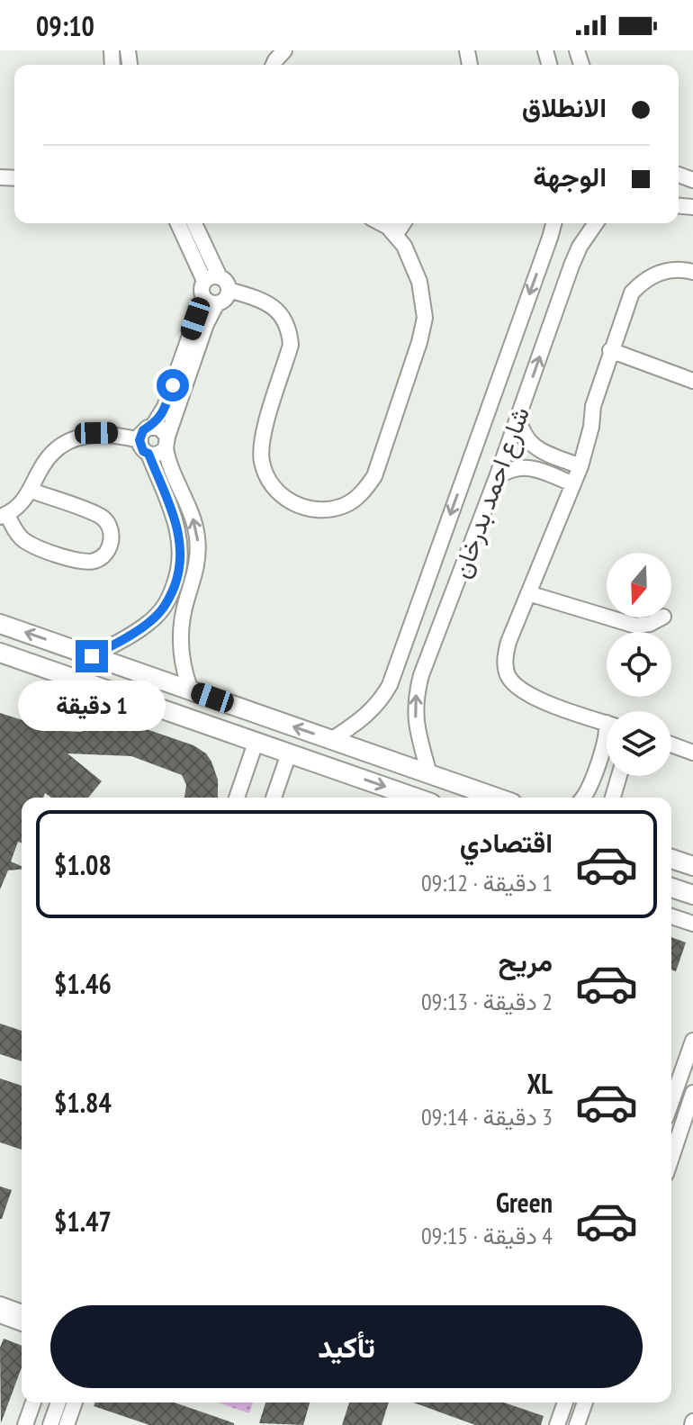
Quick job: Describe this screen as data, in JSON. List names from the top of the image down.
{
  "streets": {
    "street": ["شارع احمد بدرخان"]
  },
  "north": "bottom",
  "page": {
    "status": "09:10",
    "banner": ["الانطلاق", "الوجهة"],
    "bubble": "1 دقيقة",
    "list": [
      {
        "name": "اقتصادي",
        "note": "1 دقيقة · 09:12",
        "value": "$1.08"
      },
      {
        "name": "مريح",
        "note": "2 دقيقة · 09:13",
        "value": "$1.46"
      },
      {
        "name": "XL",
        "note": "3 دقيقة · 09:14",
        "value": "$1.84"
      },
      {
        "name": "Green",
        "note": "4 دقيقة · 09:15",
        "value": "$1.47"
      }
    ],
    "buttons": "تأكيد"
  }
}
